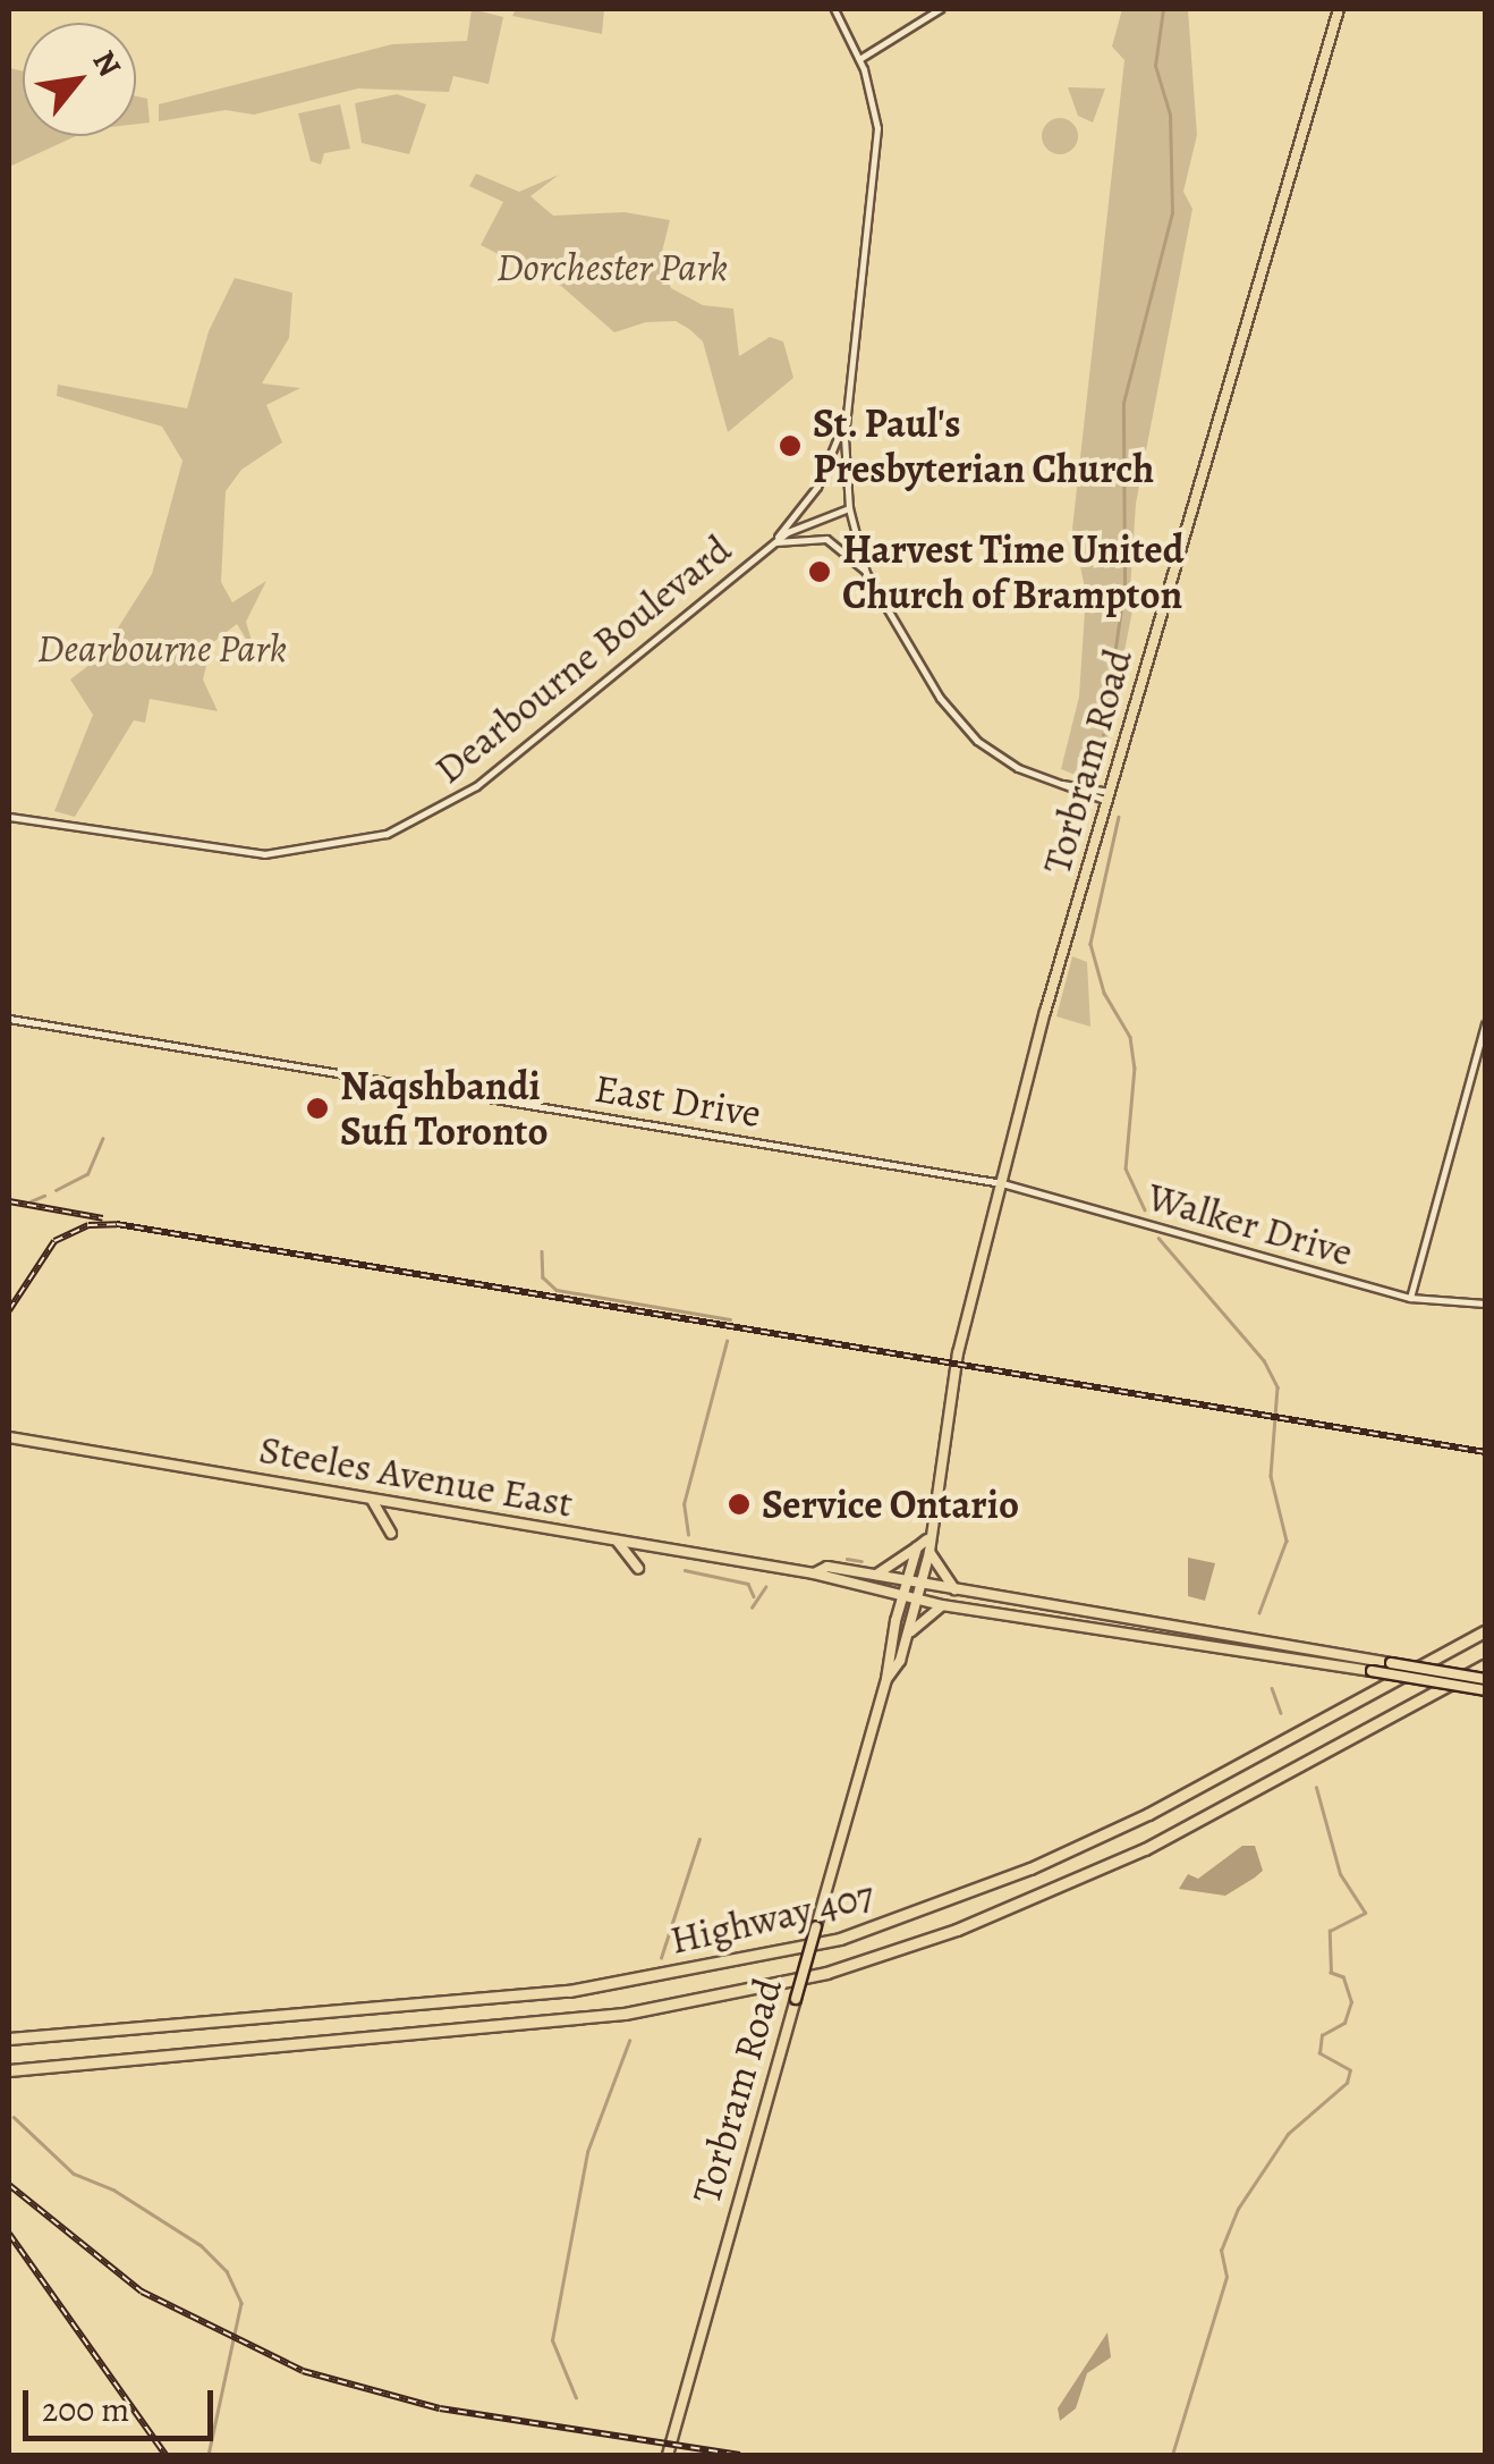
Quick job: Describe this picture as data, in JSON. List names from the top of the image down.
{
  "streets": {
    "highway": ["Highway 407"],
    "main road": ["Torbram Road", "Steeles Avenue East"],
    "street": ["Dearbourne Boulevard", "East Drive", "Walker Drive"]
  },
  "crossings": [
    ["Torbram Road", "East Drive"],
    ["Torbram Road", "Walker Drive"],
    ["Torbram Road", "Steeles Avenue East"],
    ["East Drive", "Walker Drive"]
  ],
  "parks": ["Dorchester Park", "Dearbourne Park"],
  "places": [
    "St. Paul's Presbyterian Church",
    "Harvest Time United Church of Brampton",
    "Naqshbandi Sufi Toronto",
    "Service Ontario"
  ],
  "scale_bar": "200 m",
  "north": "top right"
}
